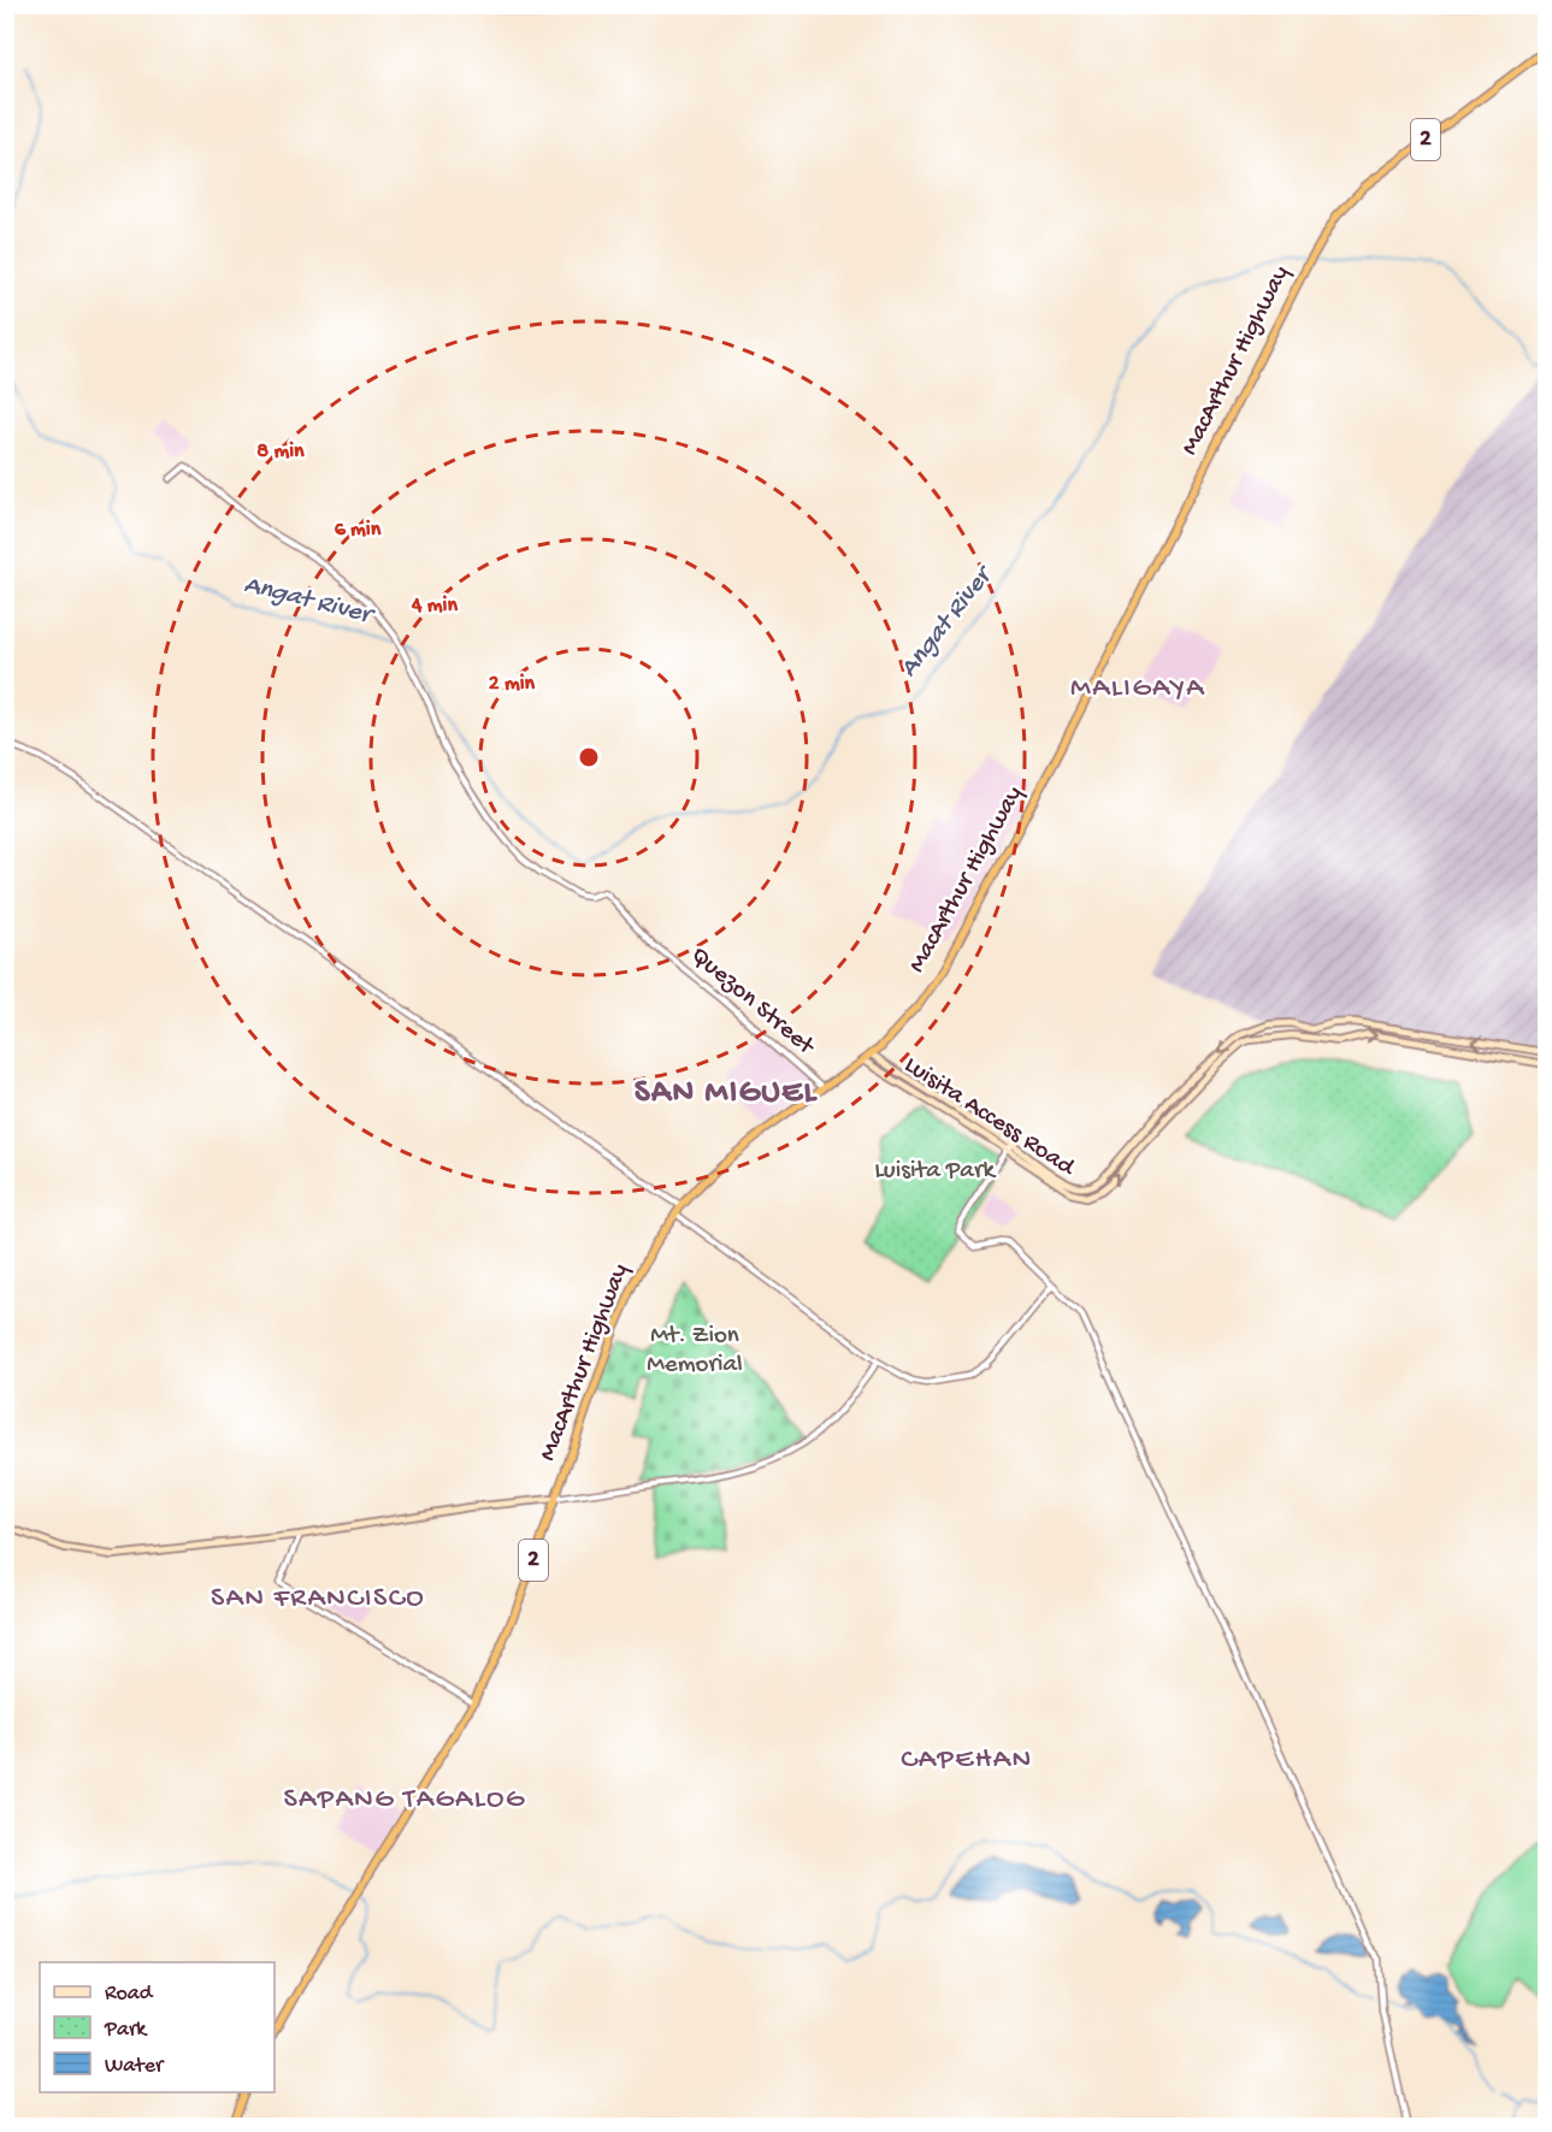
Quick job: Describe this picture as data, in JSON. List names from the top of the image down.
{
  "streets": {
    "highway": ["2", "MacArthur Highway"],
    "main road": ["Luisita Access Road"],
    "street": ["Quezon Street"]
  },
  "crossings": [
    ["MacArthur Highway", "Quezon Street"],
    ["MacArthur Highway", "Luisita Access Road"]
  ],
  "districts": [
    "MALIGAYA",
    "SAN MIGUEL",
    "SAN FRANCISCO",
    "CAPEHAN",
    "SAPANG TAGALOG"
  ],
  "water": ["Angat River"],
  "parks": ["Luisita Park", "Mt. Zion Memorial"],
  "legend": ["Road", "Park", "Water"],
  "rings": [
    "8 min",
    "6 min",
    "4 min",
    "2 min"
  ]
}
